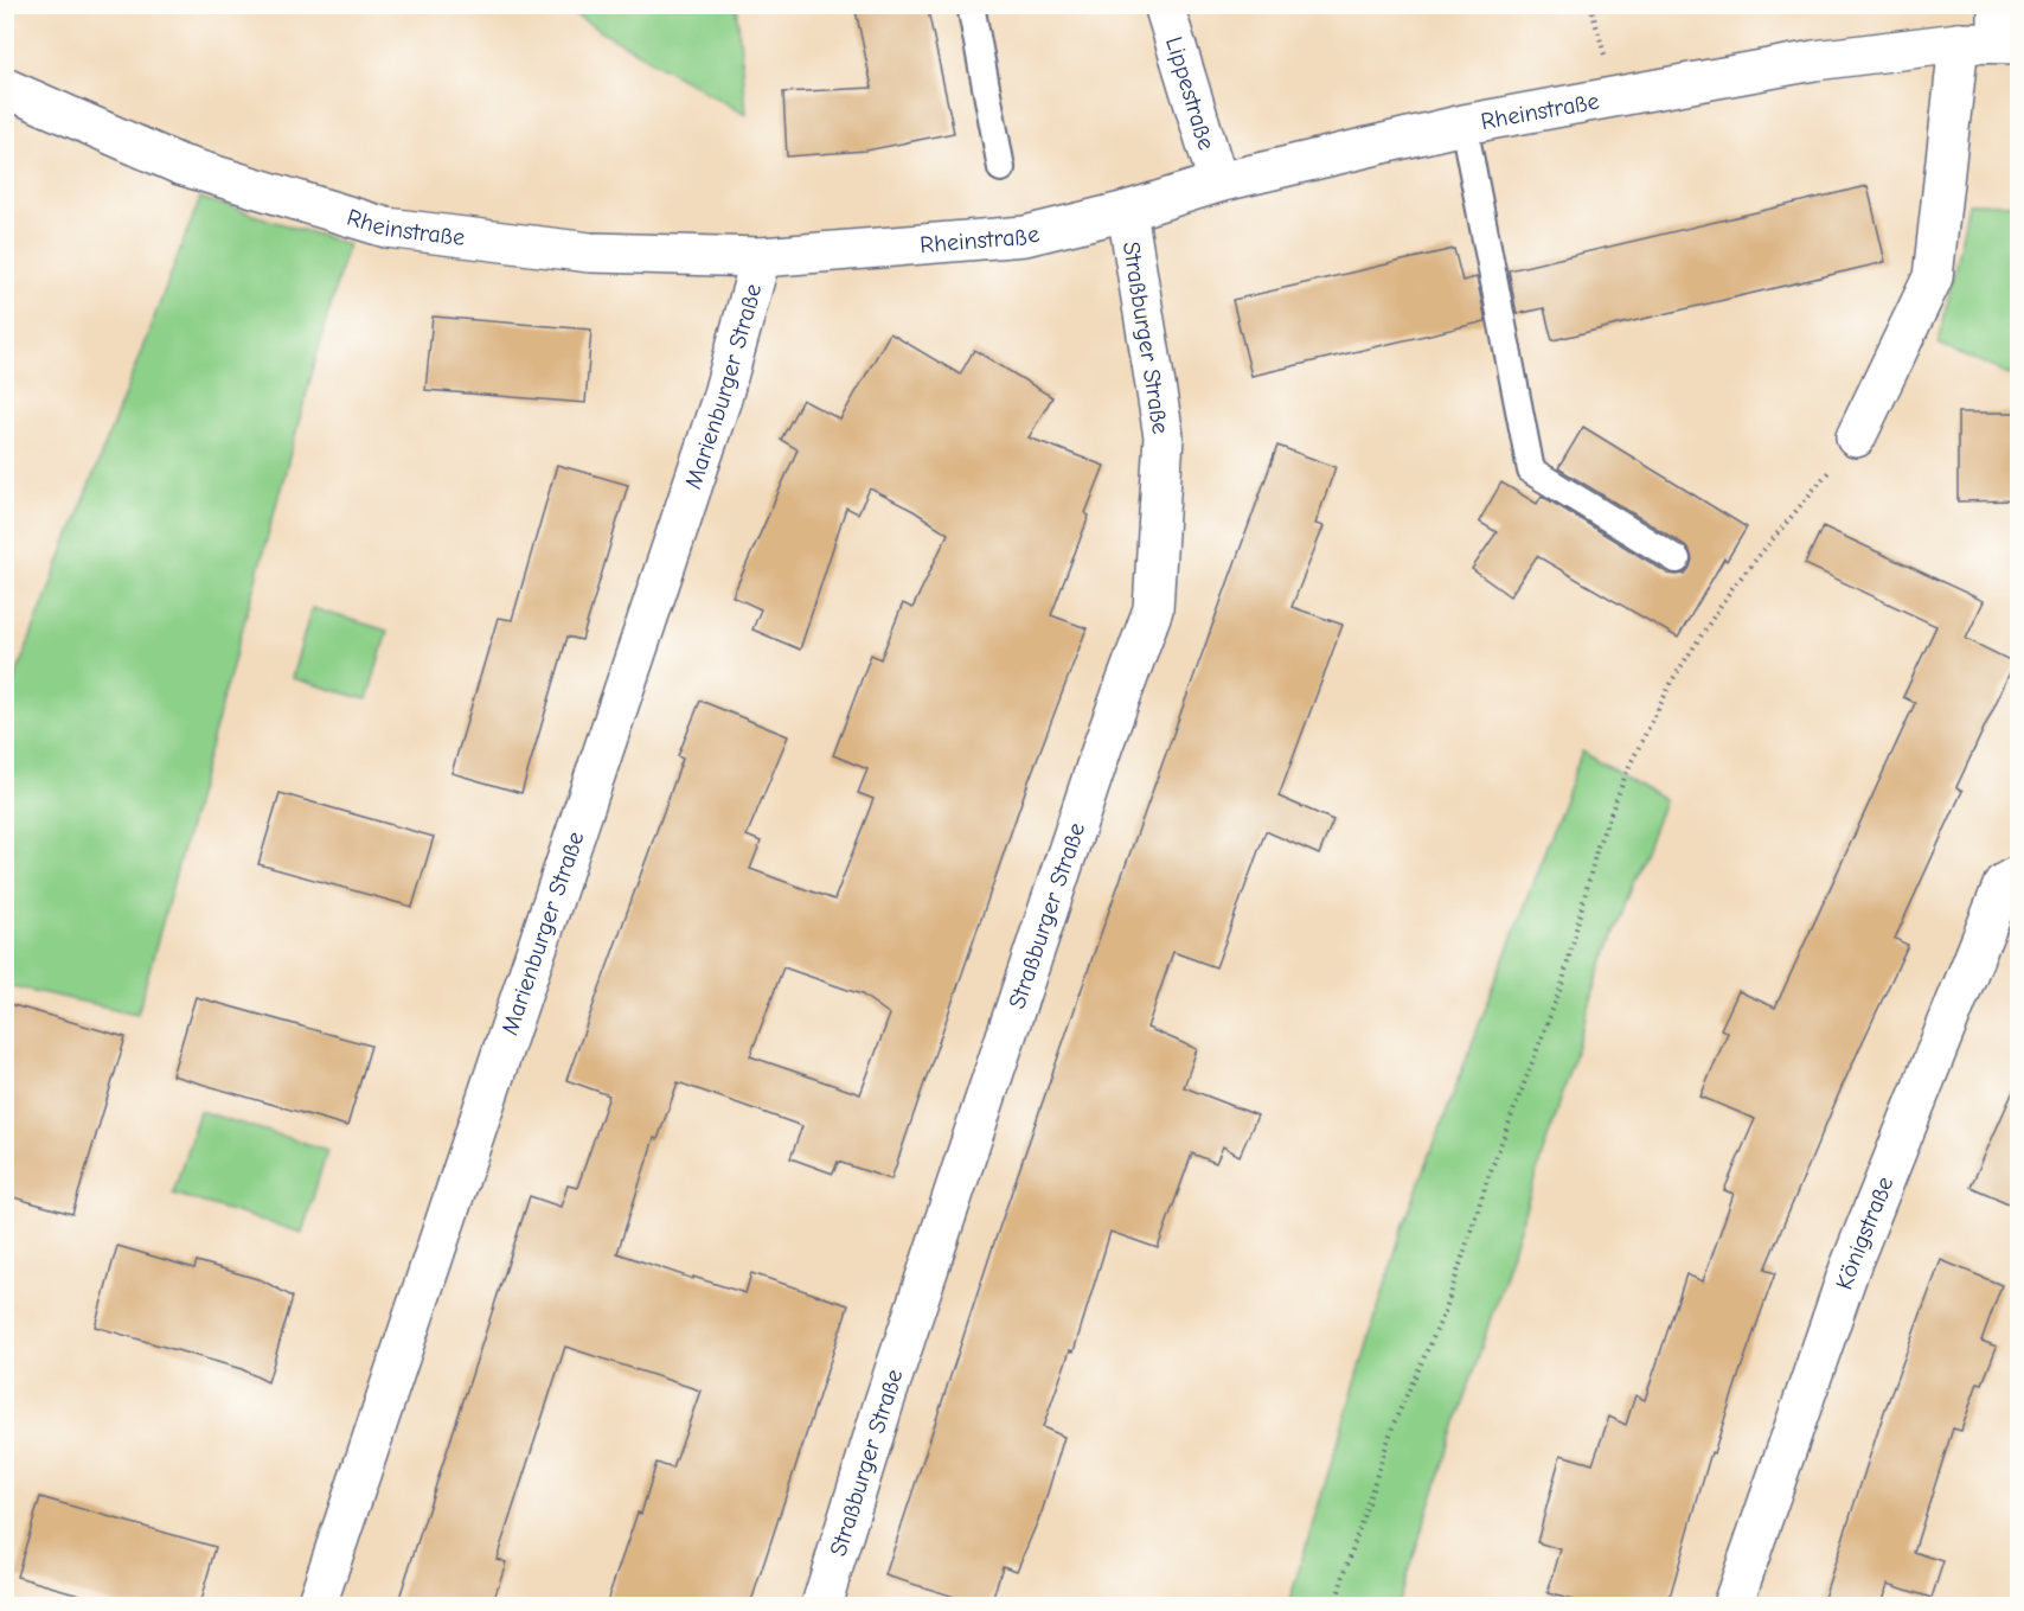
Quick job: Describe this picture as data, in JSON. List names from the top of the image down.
{
  "streets": {
    "street": [
      "Lippestraße",
      "Rheinstraße",
      "Straßburger Straße",
      "Marienburger Straße",
      "Königstraße"
    ]
  },
  "crossings": [
    ["Lippestraße", "Rheinstraße"],
    ["Rheinstraße", "Straßburger Straße"],
    ["Rheinstraße", "Marienburger Straße"]
  ]
}
